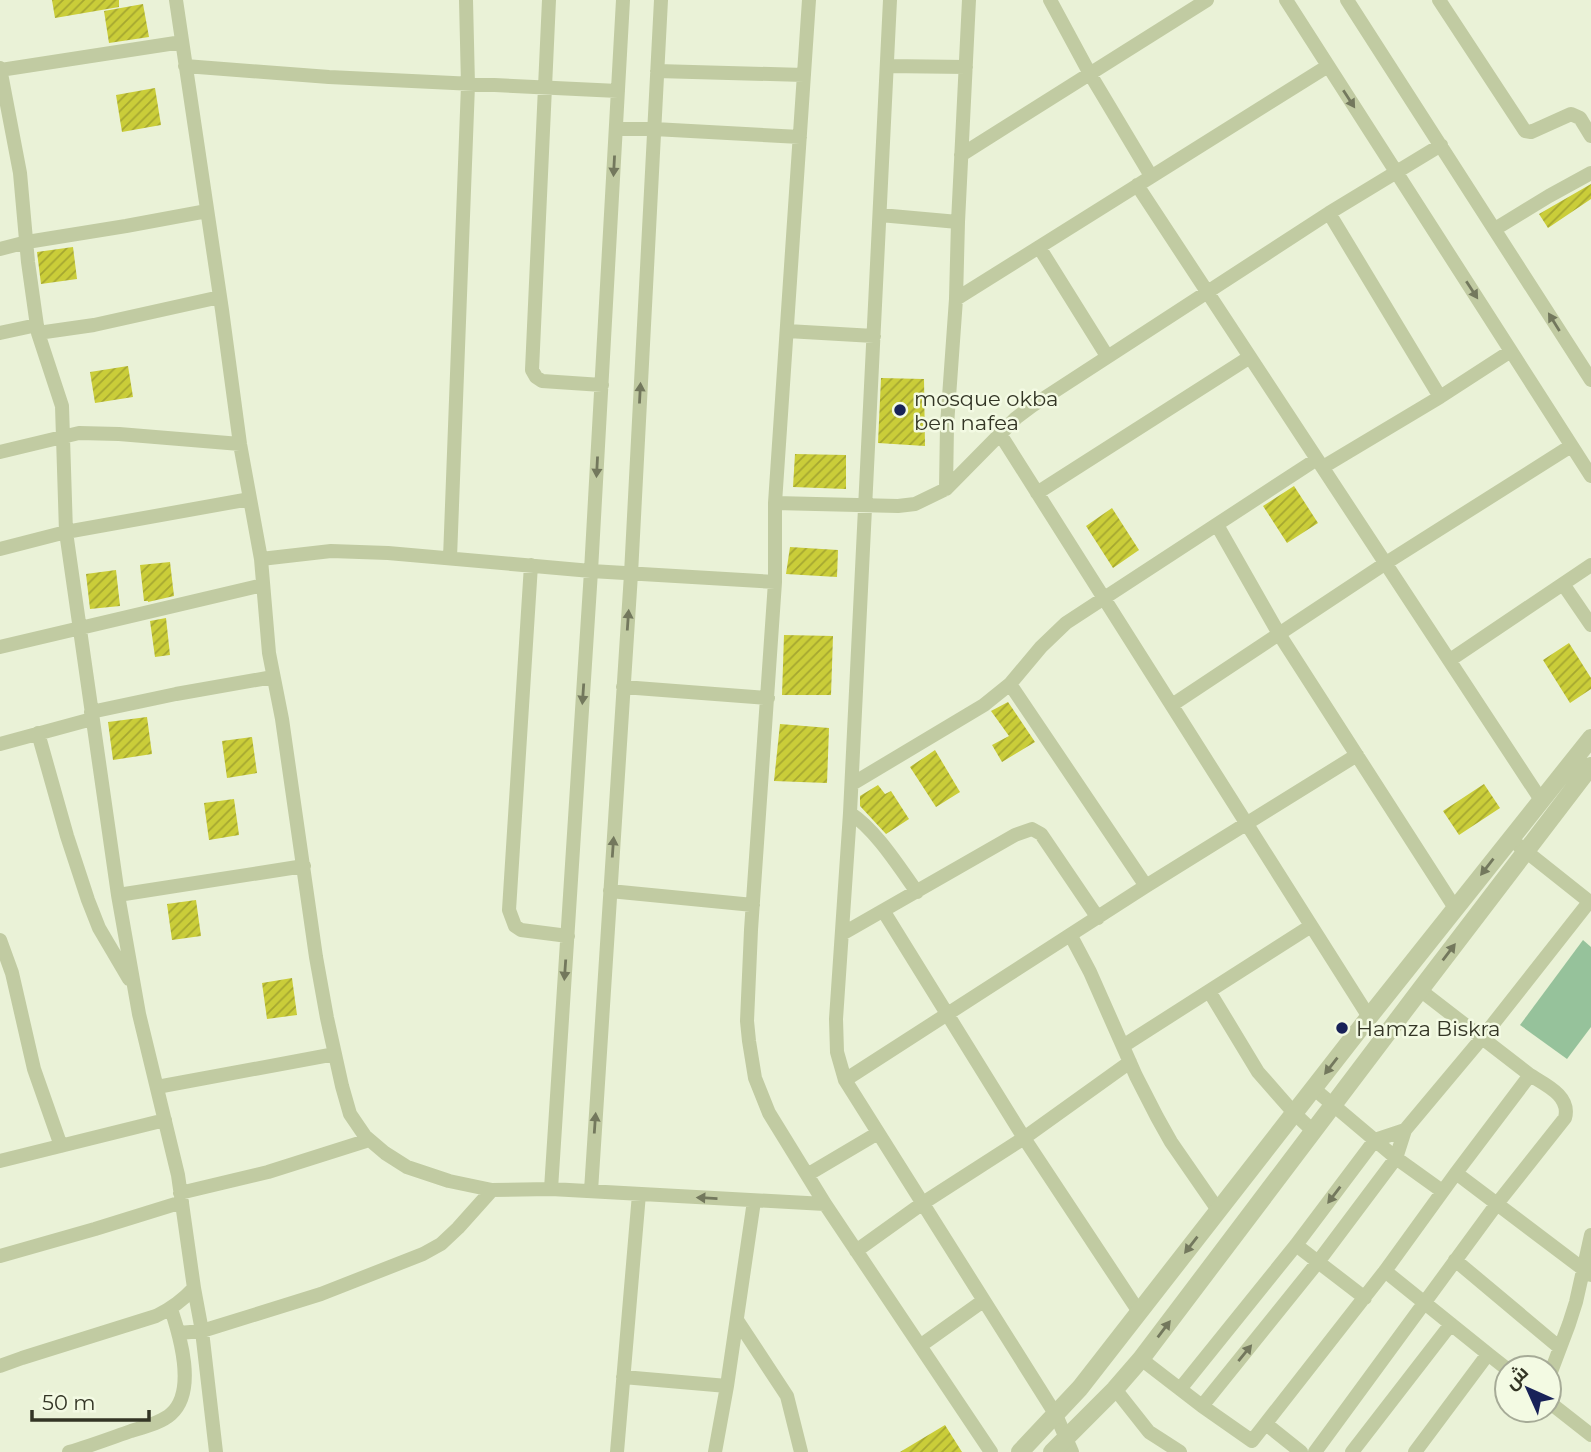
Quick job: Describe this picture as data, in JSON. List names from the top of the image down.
{
  "places": ["mosque okba ben nafea", "Hamza Biskra"],
  "scale_bar": "50 m",
  "north": "top left"
}
